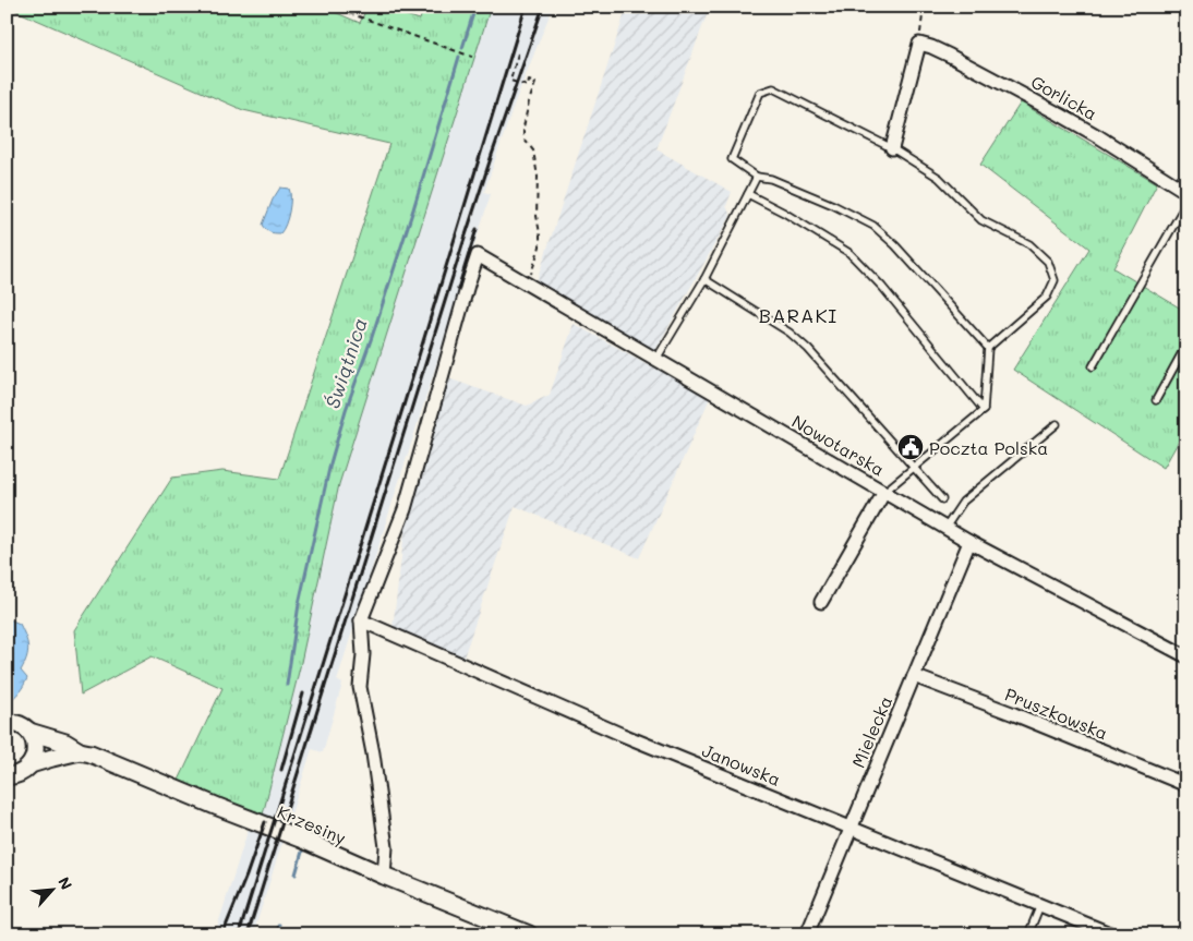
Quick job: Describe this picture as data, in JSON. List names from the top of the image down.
{
  "streets": {
    "street": [
      "Gorlicka",
      "Nowotarska",
      "Pruszkowska",
      "Mielecka",
      "Janowska",
      "Krzesiny"
    ]
  },
  "crossings": [
    ["Nowotarska", "Mielecka"],
    ["Nowotarska", "Janowska"],
    ["Pruszkowska", "Mielecka"],
    ["Mielecka", "Janowska"]
  ],
  "districts": ["BARAKI"],
  "water": ["Świątnica"],
  "places": {
    "public building": ["Poczta Polska"]
  },
  "north": "top right"
}
